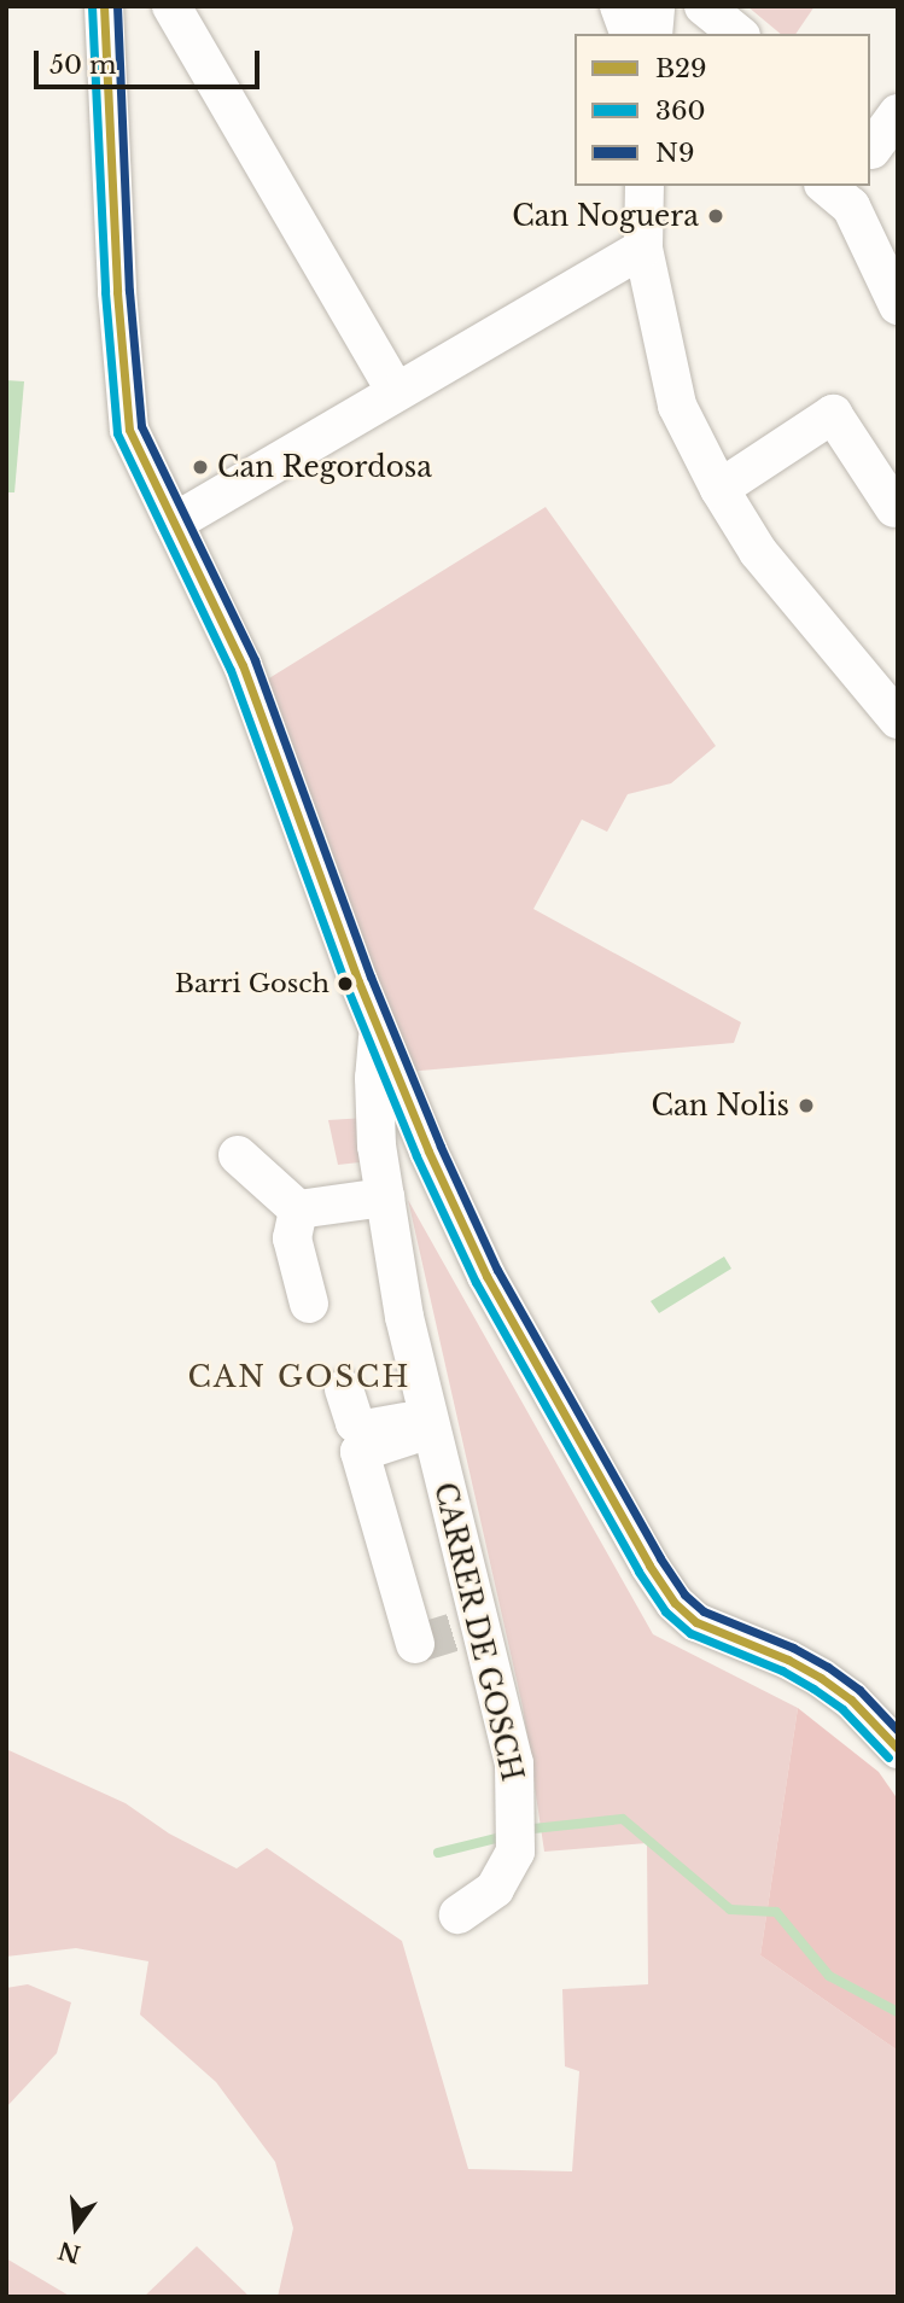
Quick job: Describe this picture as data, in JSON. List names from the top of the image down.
{
  "streets": {
    "street": ["CARRER DE GOSCH"]
  },
  "districts": ["CAN GOSCH"],
  "places": [
    "Can Noguera",
    "Can Regordosa",
    "Barri Gosch",
    "Can Nolis"
  ],
  "lines": ["transit line B29", "transit line 360", "transit line N9"],
  "legend": ["B29", "360", "N9"],
  "scale_bar": "50 m",
  "north": "bottom"
}
